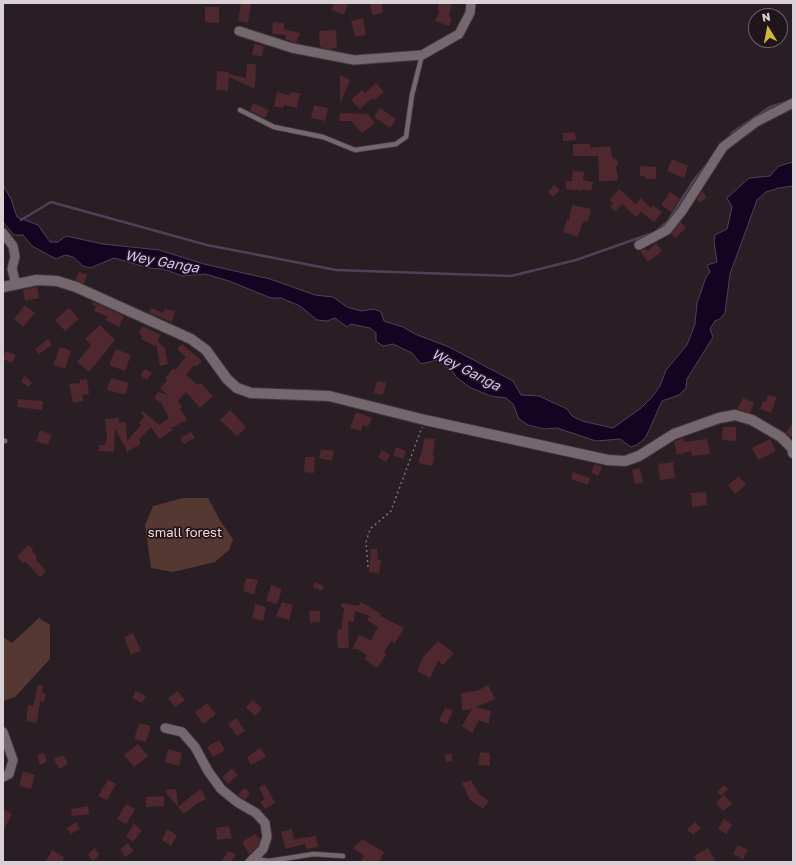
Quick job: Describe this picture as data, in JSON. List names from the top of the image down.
{
  "water": ["Wey Ganga"],
  "parks": ["small forest"],
  "north": "top"
}
